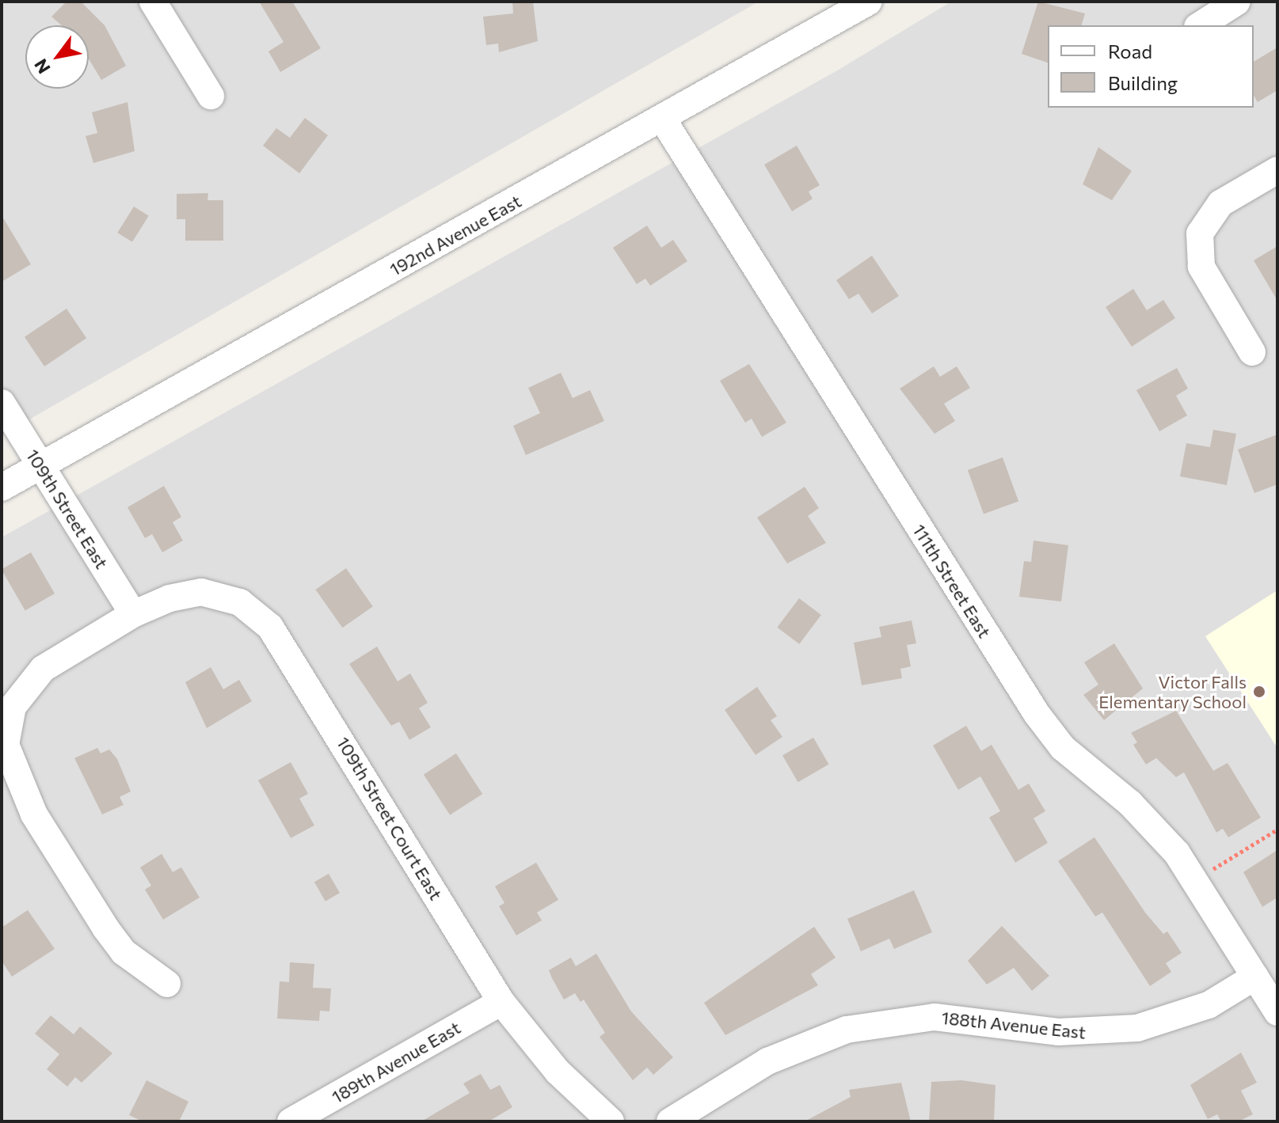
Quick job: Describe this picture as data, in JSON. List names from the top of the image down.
{
  "streets": {
    "street": [
      "192nd Avenue East",
      "109th Street East",
      "111th Street East",
      "109th Street Court East",
      "188th Avenue East",
      "189th Avenue East"
    ]
  },
  "crossings": [
    ["192nd Avenue East", "109th Street East"],
    ["192nd Avenue East", "111th Street East"],
    ["109th Street East", "109th Street Court East"],
    ["111th Street East", "188th Avenue East"],
    ["109th Street Court East", "189th Avenue East"]
  ],
  "places": ["Victor Falls Elementary School"],
  "legend": ["Road", "Building"],
  "north": "bottom left"
}
